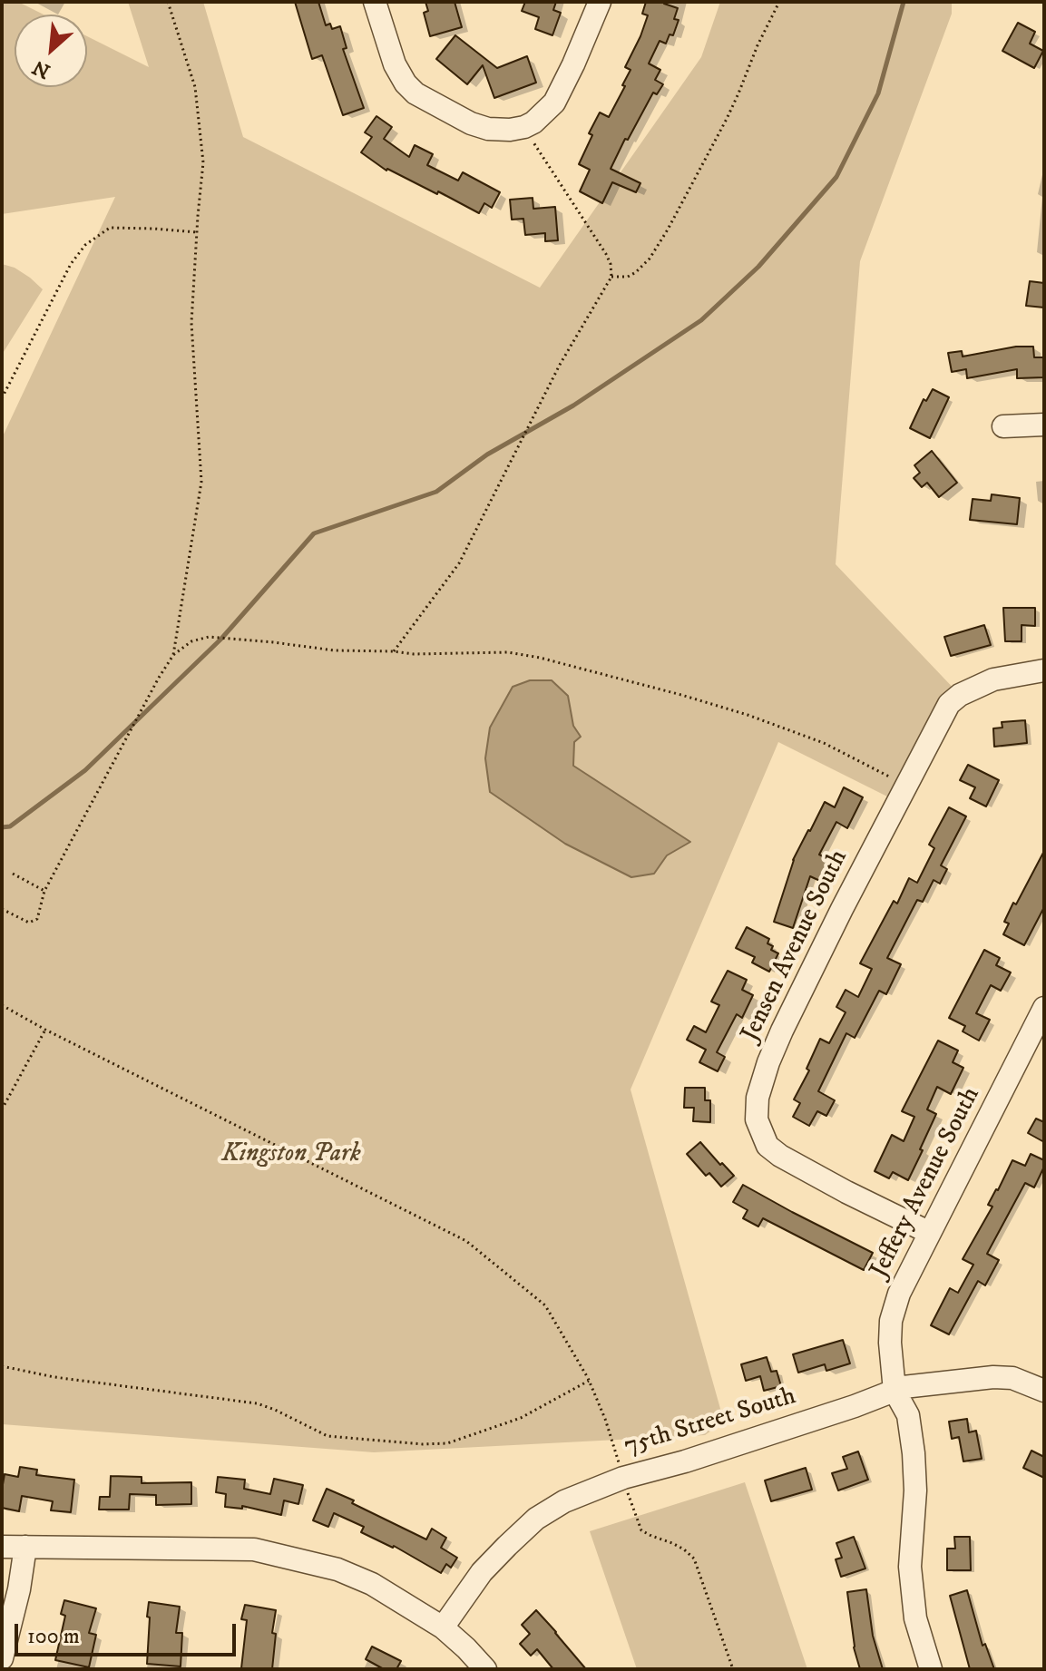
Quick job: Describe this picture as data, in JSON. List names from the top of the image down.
{
  "streets": {
    "street": ["Jensen Avenue South", "Jeffery Avenue South", "75th Street South"]
  },
  "crossings": [
    ["Jensen Avenue South", "Jeffery Avenue South"],
    ["Jeffery Avenue South", "75th Street South"]
  ],
  "parks": ["Kingston Park"],
  "scale_bar": "100 m",
  "north": "bottom left"
}
